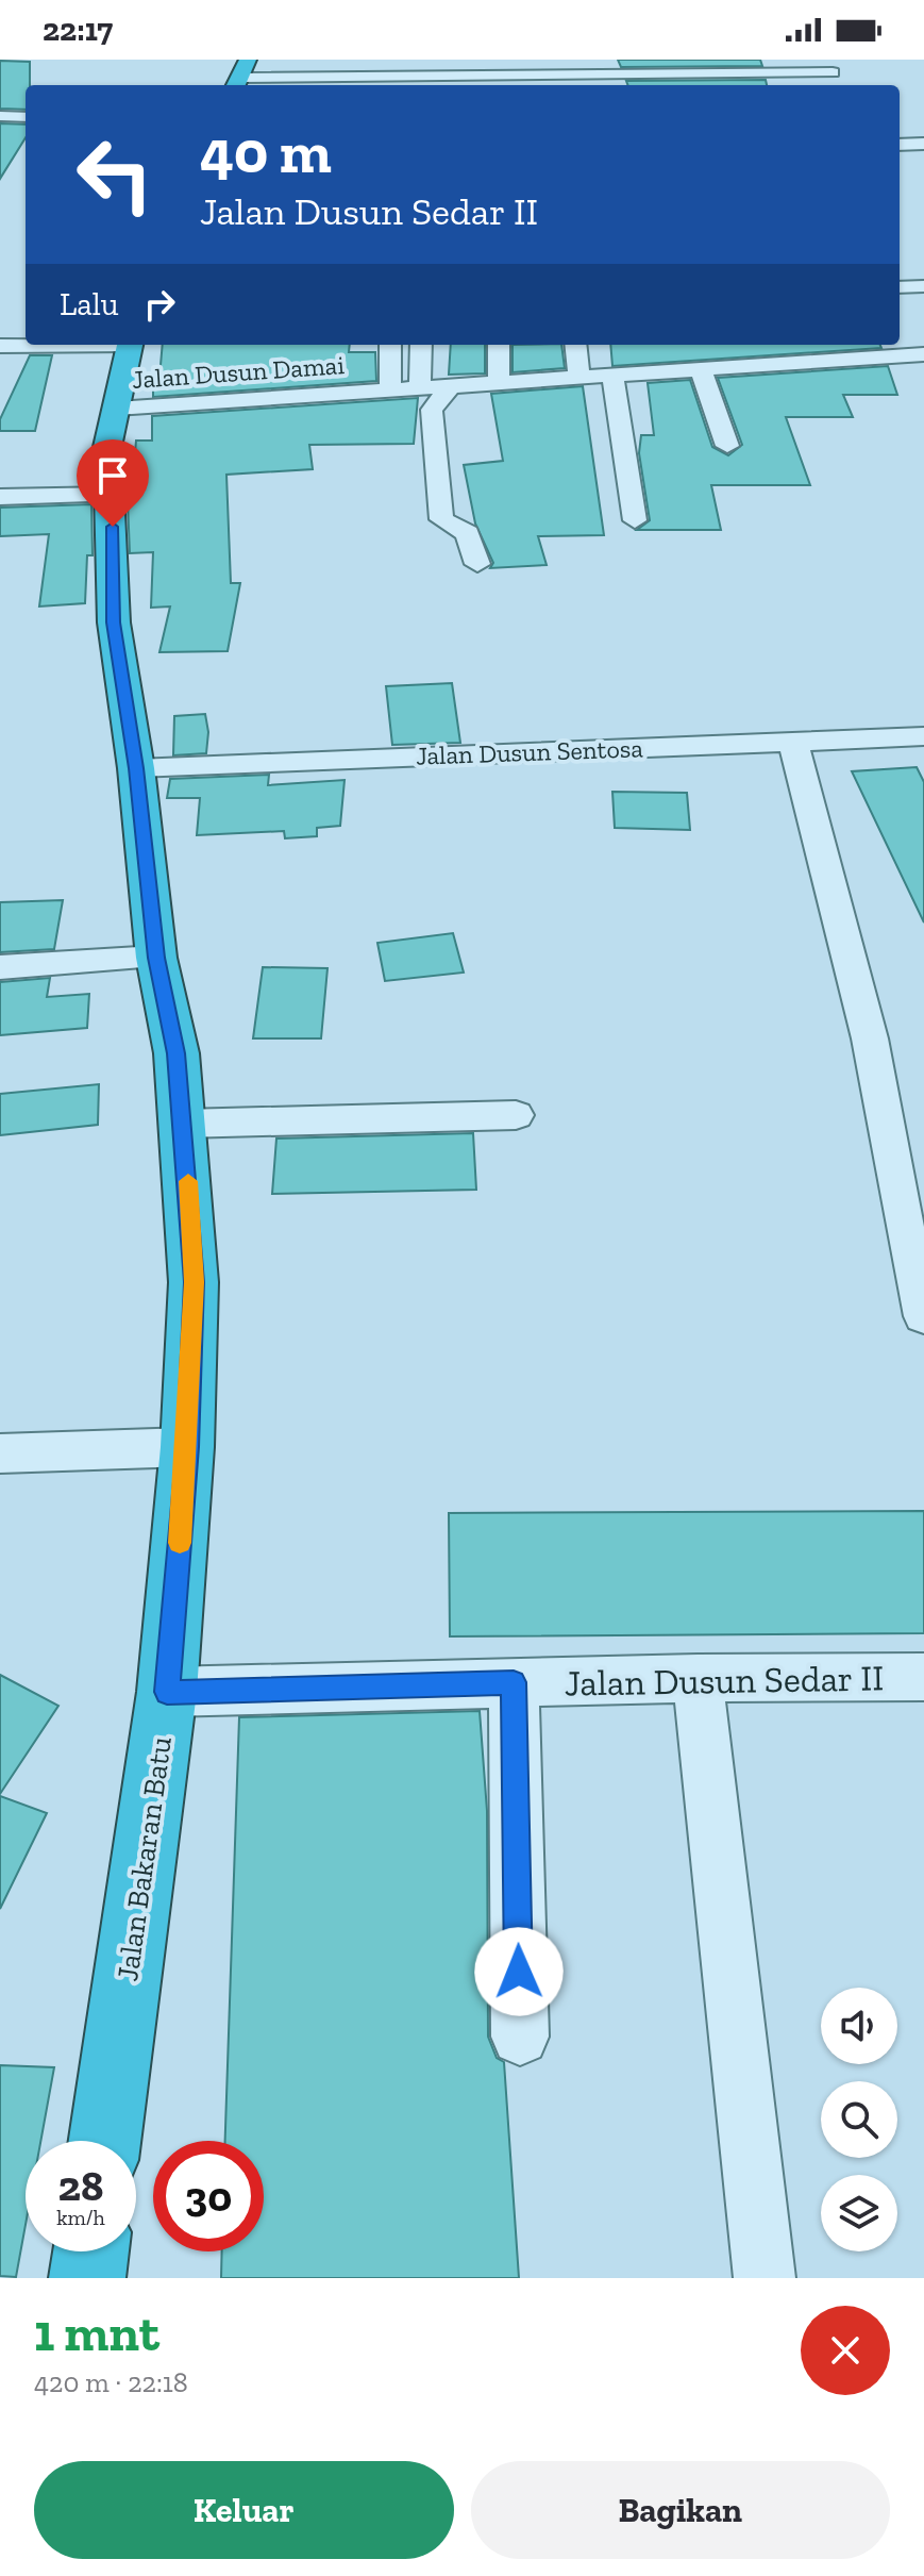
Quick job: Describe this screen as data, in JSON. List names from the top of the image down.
{
  "streets": {
    "highway": ["Jalan Bakaran Batu"],
    "street": ["Jalan Dusun Damai", "Jalan Dusun Sentosa", "Jalan Dusun Sedar II"]
  },
  "crossings": [
    ["Jalan Dusun Damai", "Jalan Bakaran Batu"],
    ["Jalan Dusun Sentosa", "Jalan Bakaran Batu"],
    ["Jalan Dusun Sedar II", "Jalan Bakaran Batu"]
  ],
  "page": {
    "status": "22:17",
    "turn": ["40 m", "Jalan Dusun Sedar II"],
    "then": "Lalu",
    "speed": "28 km/h",
    "limit": "30",
    "heading": ["1 mnt", "420 m · 22:18"],
    "buttons": ["Keluar", "Bagikan"]
  }
}
